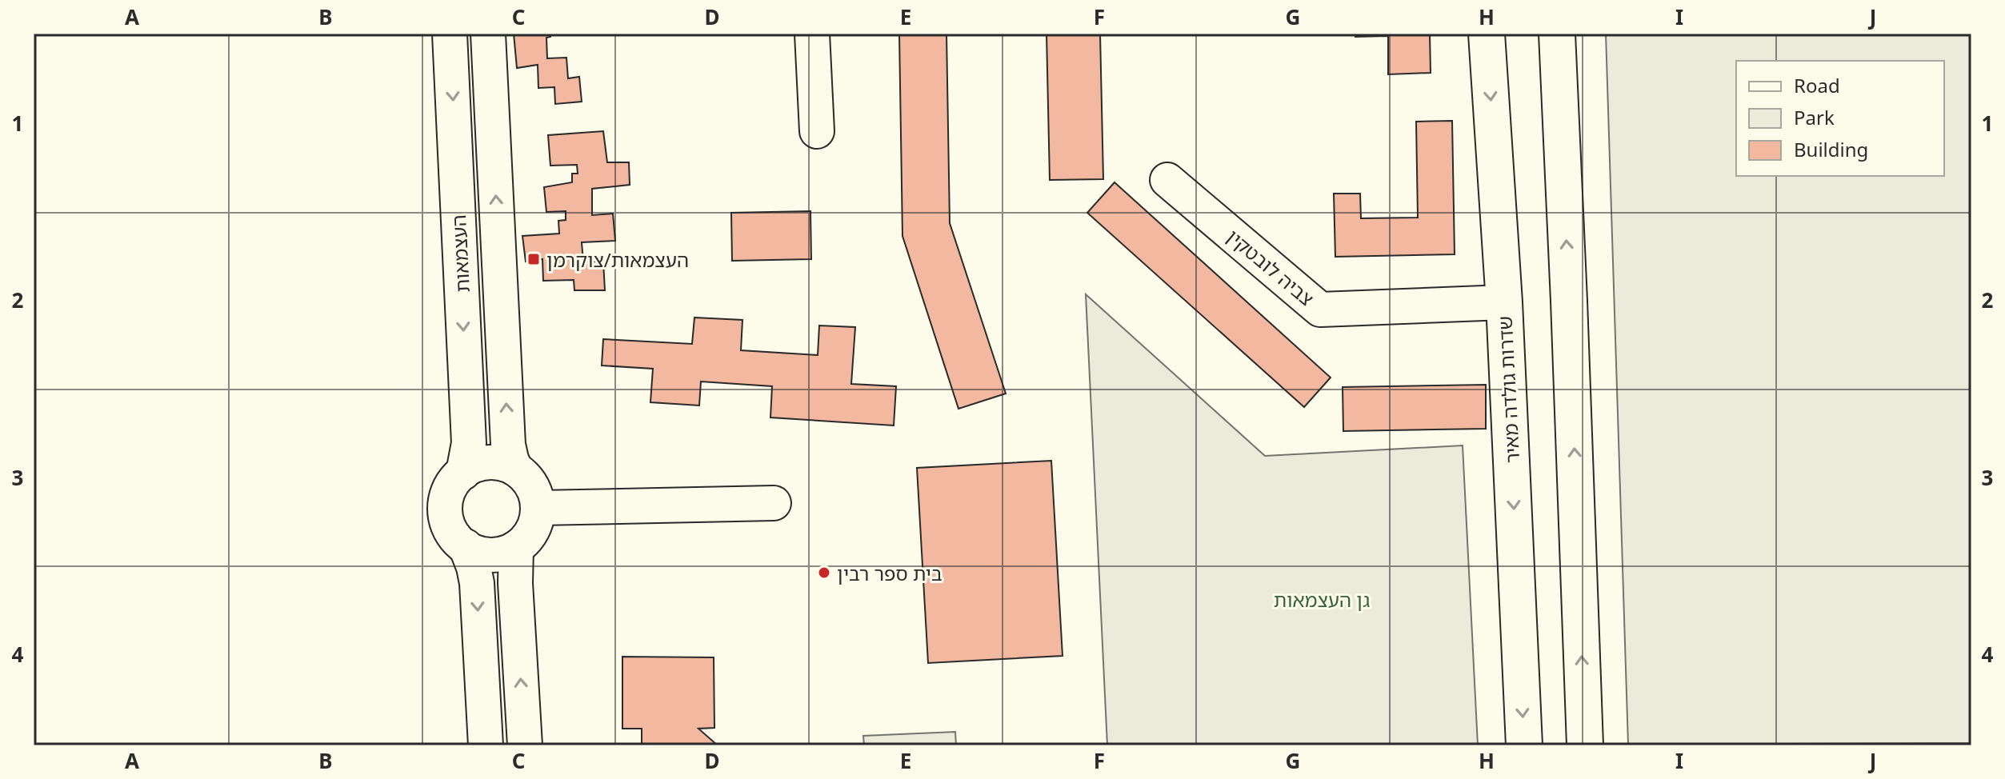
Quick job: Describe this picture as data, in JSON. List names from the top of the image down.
{
  "streets": {
    "main road": ["שדרות גולדה מאיר"],
    "street": ["העצמאות", "צביה לובטקין"]
  },
  "crossings": [
    ["צביה לובטקין", "שדרות גולדה מאיר"]
  ],
  "parks": ["גן העצמאות"],
  "places": {
    "transit": ["העצמאות/צוקרמן"],
    "other": ["בית ספר רבין"]
  },
  "legend": ["Road", "Park", "Building"],
  "grid": {
    "columns": [
      "A",
      "B",
      "C",
      "D",
      "E",
      "F",
      "G",
      "H",
      "I",
      "J"
    ],
    "rows": [
      "1",
      "2",
      "3",
      "4"
    ]
  }
}
